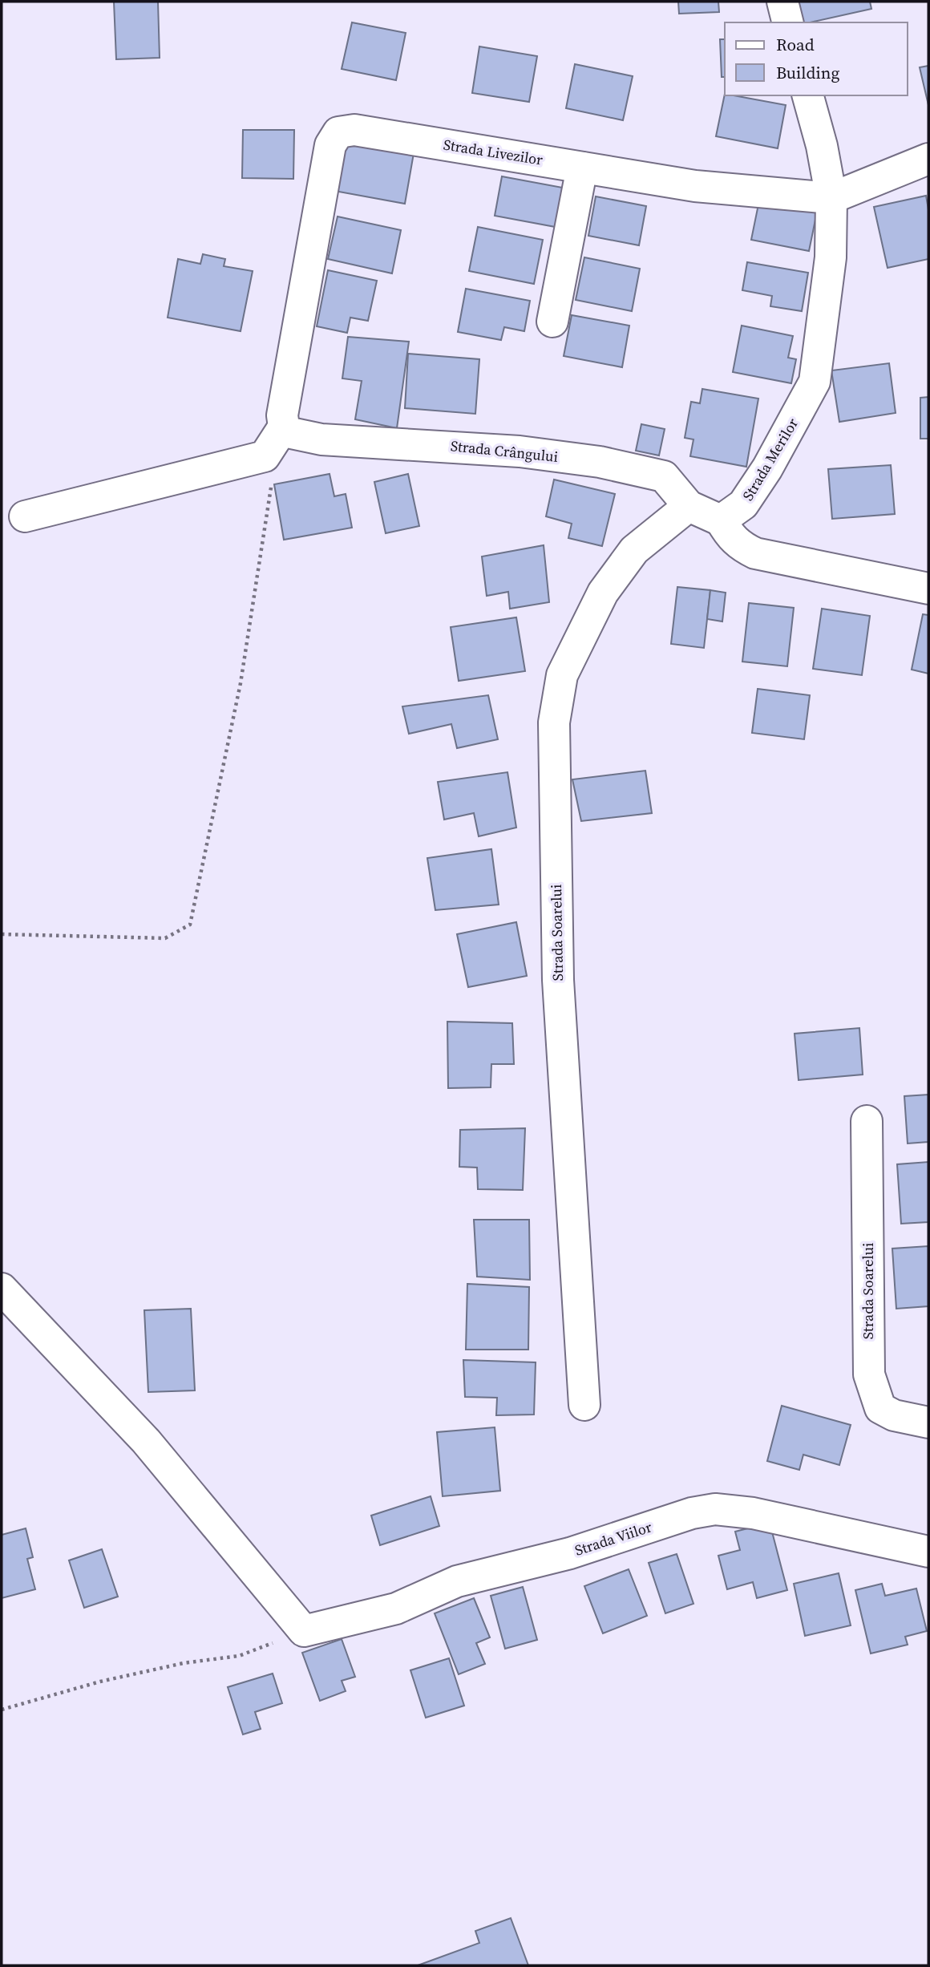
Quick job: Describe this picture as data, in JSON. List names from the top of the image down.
{
  "streets": {
    "street": [
      "Strada Livezilor",
      "Strada Crângului",
      "Strada Merilor",
      "Strada Soarelui",
      "Strada Viilor"
    ]
  },
  "crossings": [
    ["Strada Livezilor", "Strada Crângului"],
    ["Strada Livezilor", "Strada Merilor"],
    ["Strada Crângului", "Strada Merilor"],
    ["Strada Crângului", "Strada Soarelui"]
  ],
  "legend": ["Road", "Building"]
}
